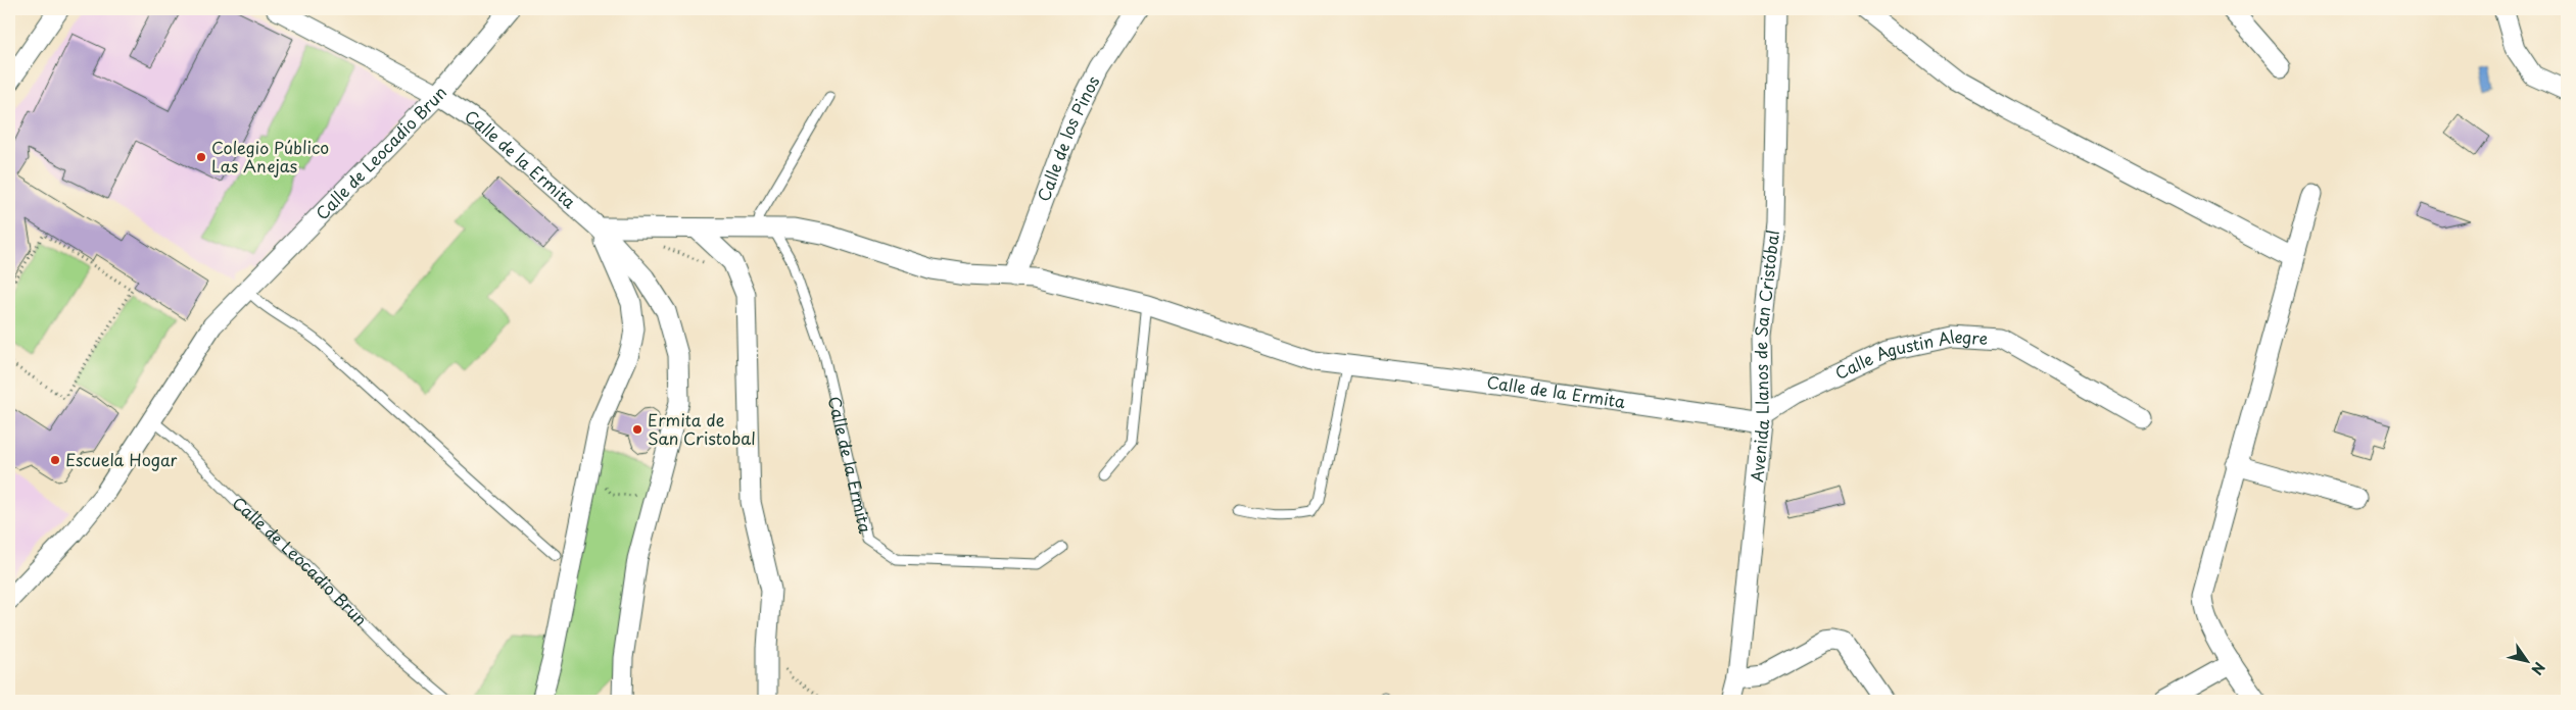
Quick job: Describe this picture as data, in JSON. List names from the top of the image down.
{
  "streets": {
    "street": [
      "Calle de los Pinos",
      "Calle de Leocadio Brun",
      "Calle de la Ermita",
      "Avenida Llanos de San Cristóbal",
      "Calle Agustin Alegre"
    ]
  },
  "crossings": [
    ["Calle de los Pinos", "Calle de la Ermita"],
    ["Calle de Leocadio Brun", "Calle de la Ermita"],
    ["Calle de la Ermita", "Avenida Llanos de San Cristóbal"],
    ["Calle de la Ermita", "Calle Agustin Alegre"],
    ["Avenida Llanos de San Cristóbal", "Calle Agustin Alegre"]
  ],
  "places": ["Colegio Público Las Anejas", "Ermita de San Cristobal", "Escuela Hogar"],
  "north": "bottom right"
}
